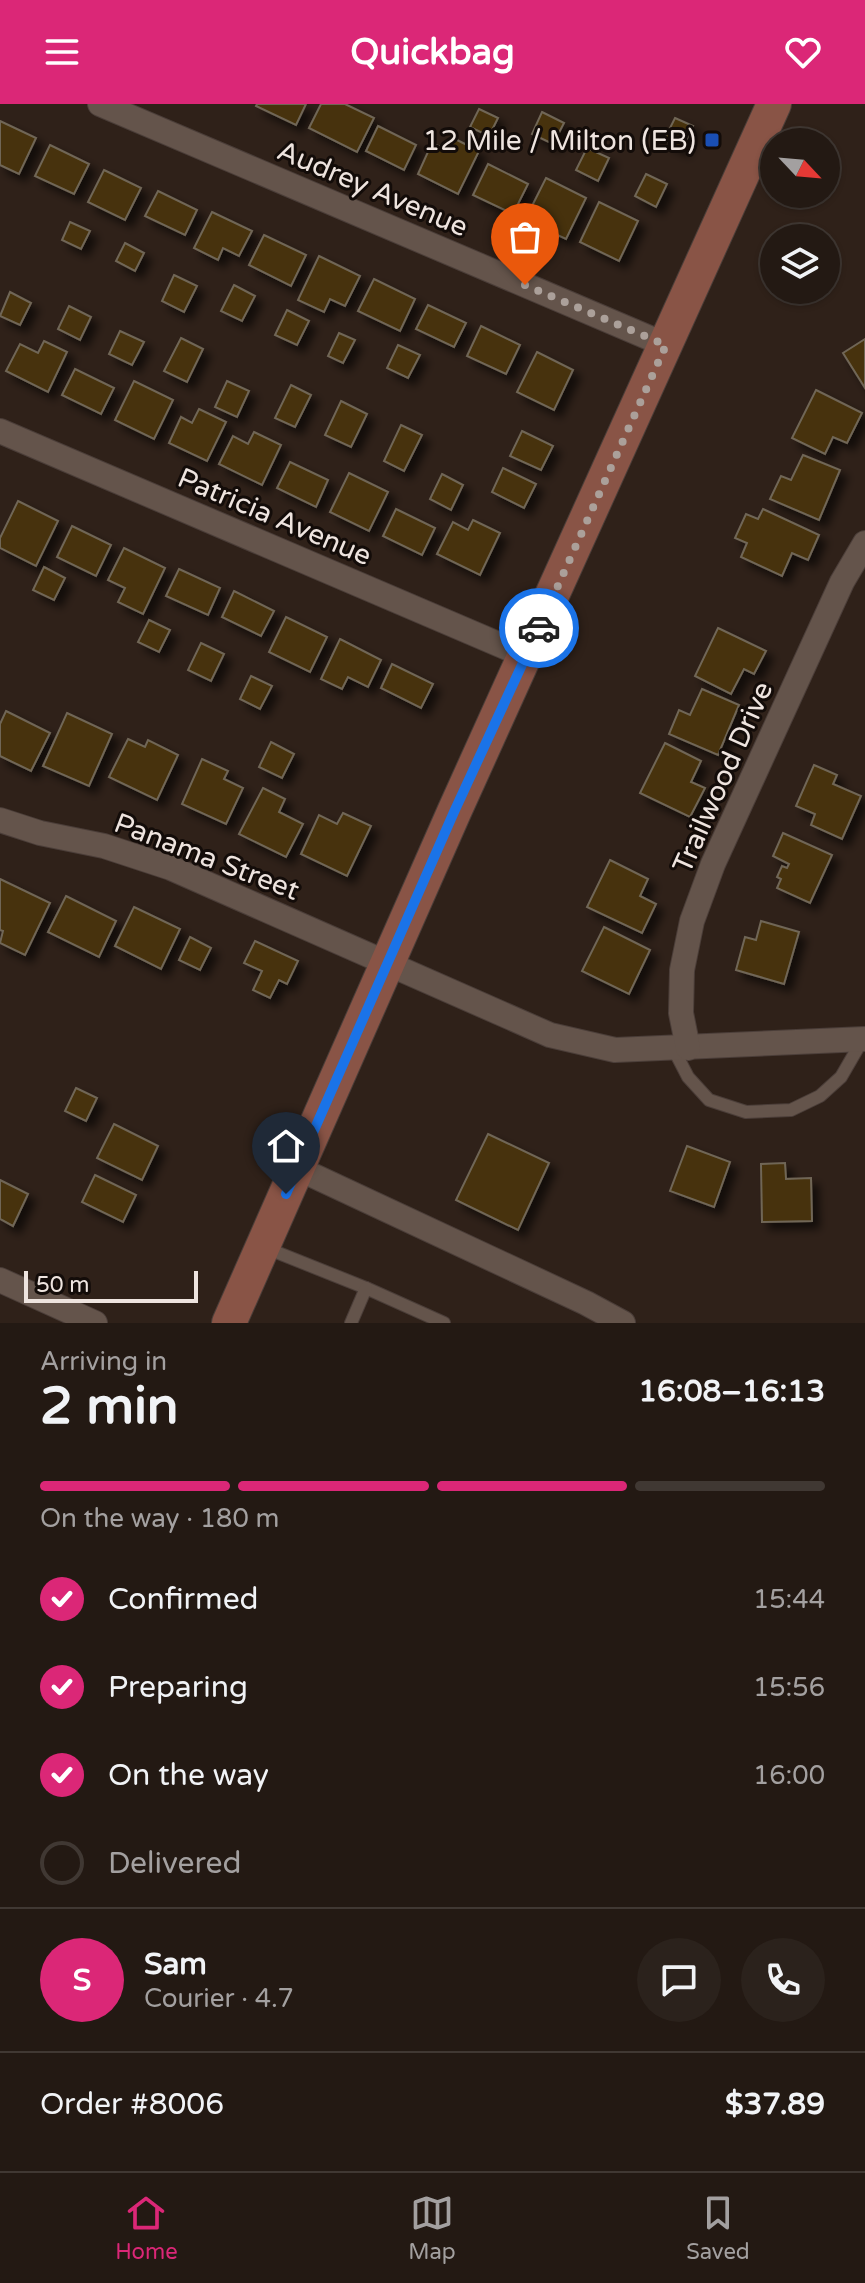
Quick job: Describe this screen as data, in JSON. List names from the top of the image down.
{
  "streets": {
    "street": [
      "Audrey Avenue",
      "Patricia Avenue",
      "Trailwood Drive",
      "Panama Street"
    ]
  },
  "crossings": [
    ["Trailwood Drive", "Panama Street"]
  ],
  "places": {
    "transit": ["12 Mile / Milton (EB)"]
  },
  "scale_bar": "50 m",
  "north": "bottom right",
  "page": {
    "header": "Quickbag",
    "scale": "50 m",
    "heading": ["2 min", "Arriving in", "16:08–16:13"],
    "panel": [
      "Sam",
      "Courier · 4.7",
      "Order #8006",
      "$37.89"
    ],
    "bar": "On the way · 180 m",
    "list": [
      ["Confirmed", "15:44"],
      ["Preparing", "15:56"],
      ["On the way", "16:00"],
      "Delivered"
    ],
    "round": "S",
    "tabs": ["Home", "Map", "Saved"]
  }
}
